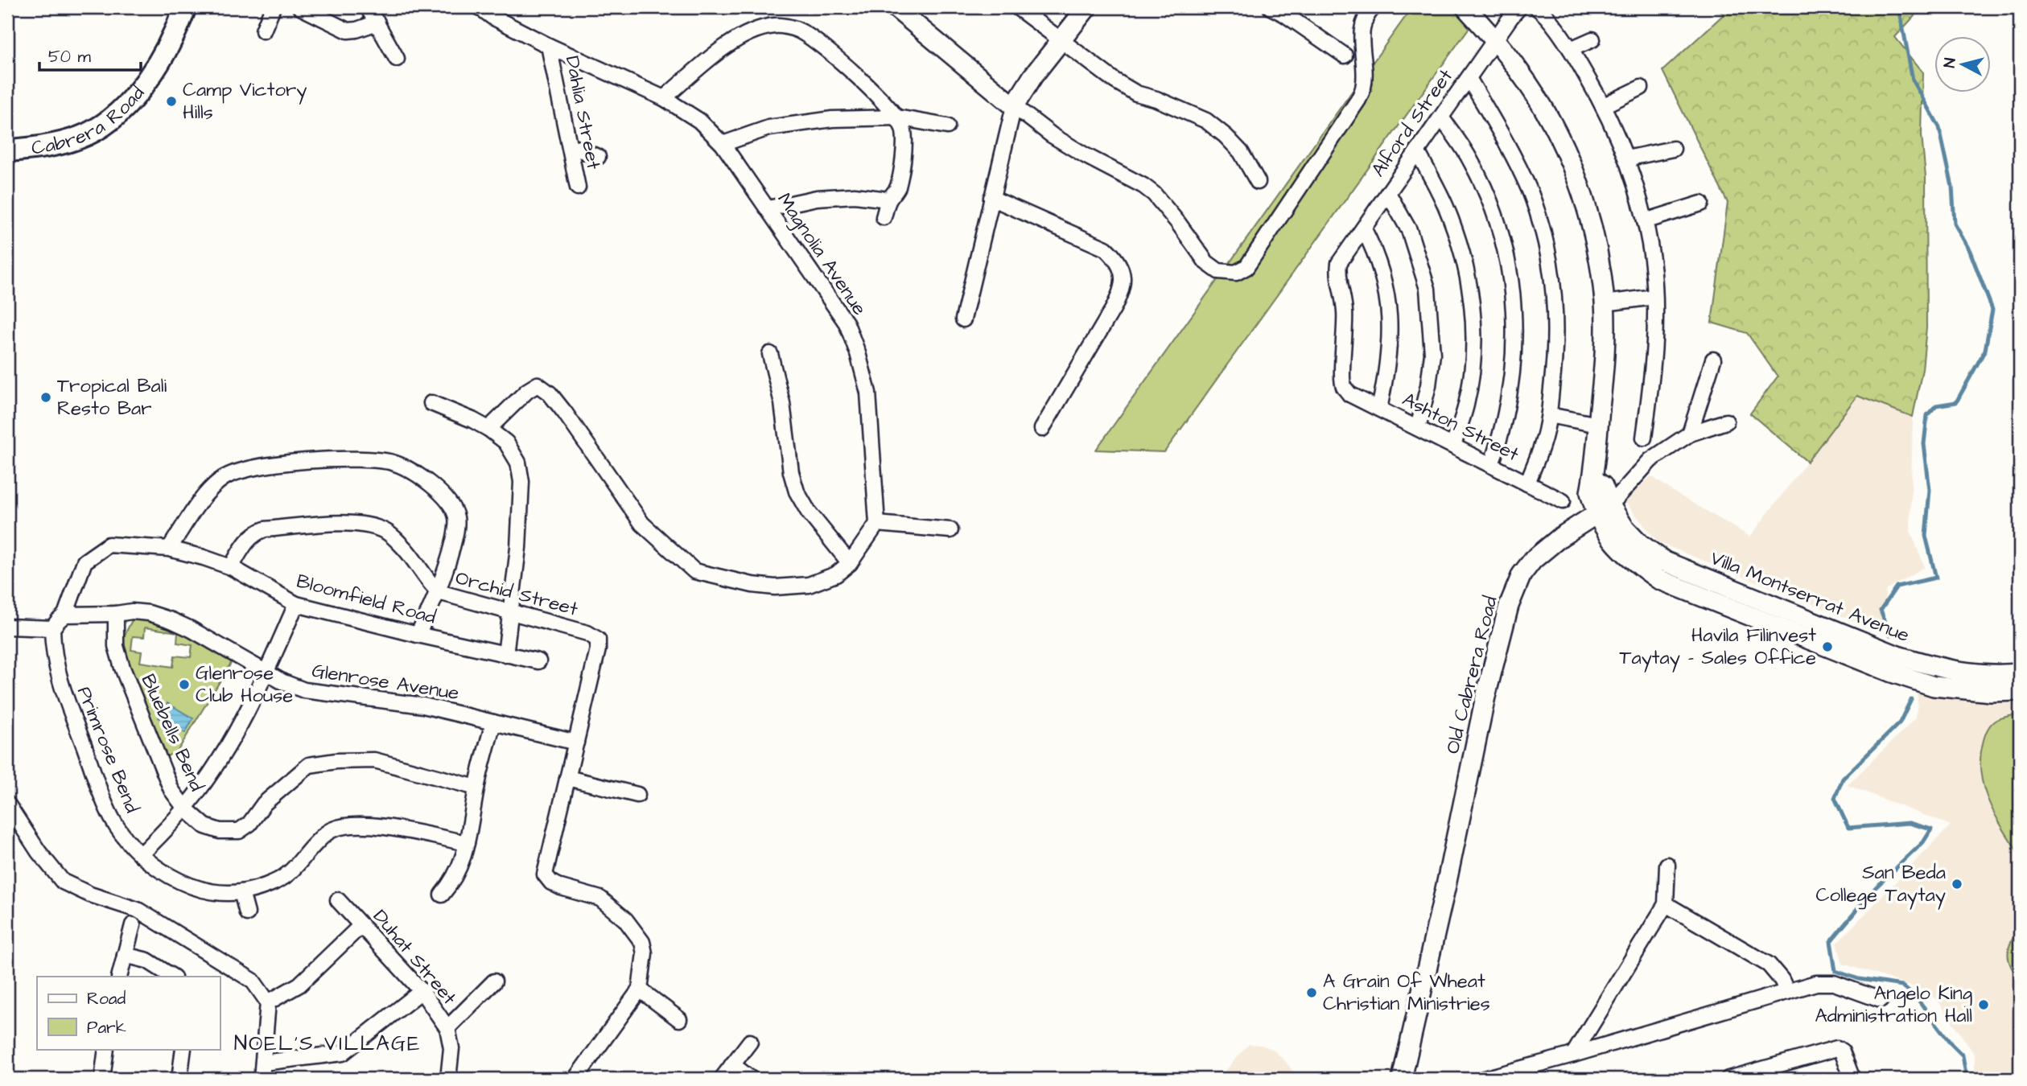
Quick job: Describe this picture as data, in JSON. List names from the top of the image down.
{
  "streets": {
    "main road": ["Cabrera Road"],
    "street": [
      "Dahlia Street",
      "Alford Street",
      "Magnolia Avenue",
      "Ashton Street",
      "Orchid Street",
      "Villa Montserrat Avenue",
      "Bloomfield Road",
      "Old Cabrera Road",
      "Glenrose Avenue",
      "Bluebells Bend",
      "Primrose Bend",
      "Duhat Street"
    ]
  },
  "crossings": [
    ["Dahlia Street", "Magnolia Avenue"],
    ["Alford Street", "Ashton Street"],
    ["Orchid Street", "Bloomfield Road"],
    ["Orchid Street", "Glenrose Avenue"],
    ["Villa Montserrat Avenue", "Old Cabrera Road"],
    ["Bloomfield Road", "Glenrose Avenue"],
    ["Glenrose Avenue", "Bluebells Bend"]
  ],
  "districts": ["NOEL'S VILLAGE"],
  "places": [
    "Camp Victory Hills",
    "Tropical Bali Resto Bar",
    "Havila Filinvest Taytay - Sales Office",
    "Glenrose Club House",
    "San Beda College Taytay",
    "A Grain Of Wheat Christian Ministries",
    "Angelo King Administration Hall"
  ],
  "legend": ["Road", "Park"],
  "scale_bar": "50 m",
  "north": "left"
}
